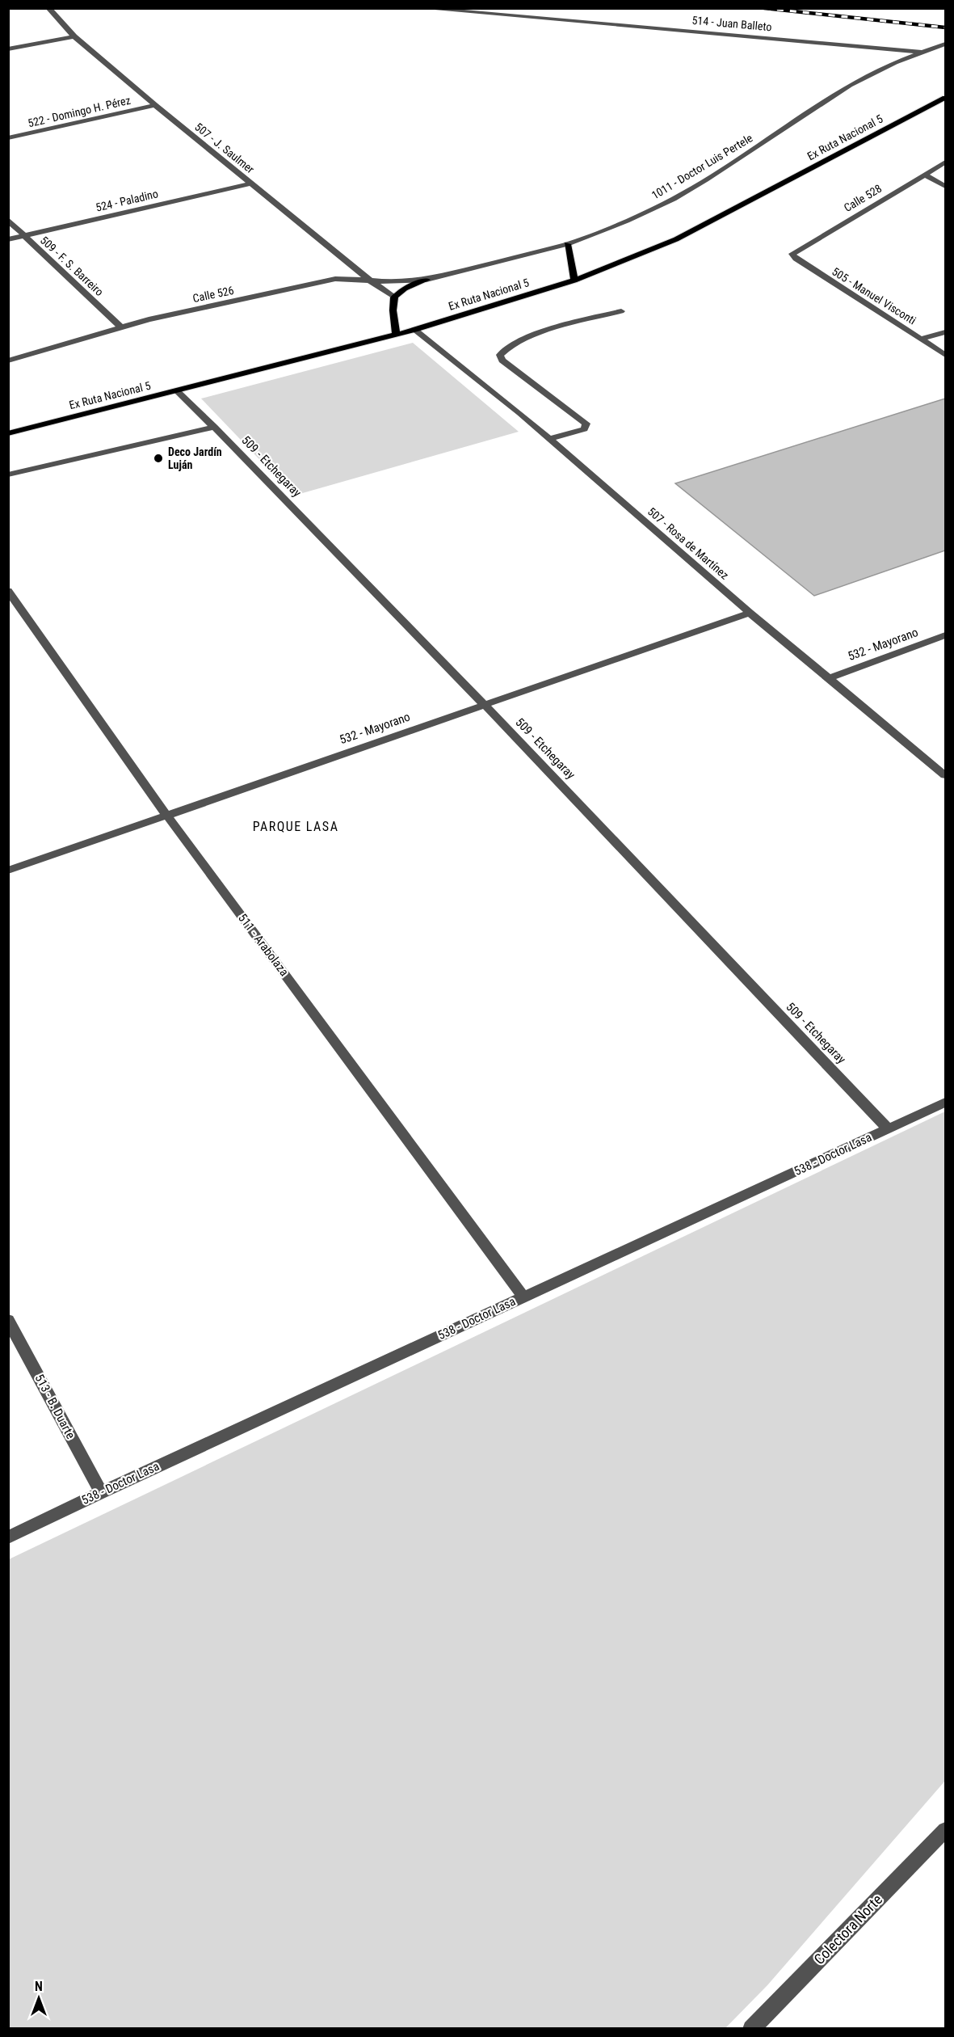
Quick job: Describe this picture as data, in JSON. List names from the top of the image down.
{
  "streets": {
    "main road": ["Ex Ruta Nacional 5"],
    "street": [
      "514 - Juan Balleto",
      "522 - Domingo H. Pérez",
      "507 - J. Saulmer",
      "1011 - Doctor Luis Pertele",
      "Calle 528",
      "524 - Paladino",
      "509 - F. S. Barreiro",
      "Calle 526",
      "505 - Manuel Visconti",
      "509 - Etchegaray",
      "507 - Rosa de Martínez",
      "532 - Mayorano",
      "511 - Arabolaza",
      "538 - Doctor Lasa",
      "513 - B. Duarte",
      "Colectora Norte"
    ]
  },
  "crossings": [
    ["514 - Juan Balleto", "1011 - Doctor Luis Pertele"],
    ["522 - Domingo H. Pérez", "507 - J. Saulmer"],
    ["Ex Ruta Nacional 5", "509 - Etchegaray"],
    ["Ex Ruta Nacional 5", "507 - Rosa de Martínez"],
    ["507 - J. Saulmer", "524 - Paladino"],
    ["507 - J. Saulmer", "Calle 526"],
    ["1011 - Doctor Luis Pertele", "Calle 526"],
    ["Calle 528", "505 - Manuel Visconti"],
    ["524 - Paladino", "509 - F. S. Barreiro"],
    ["509 - F. S. Barreiro", "Calle 526"],
    ["509 - Etchegaray", "532 - Mayorano"],
    ["509 - Etchegaray", "538 - Doctor Lasa"],
    ["507 - Rosa de Martínez", "532 - Mayorano"],
    ["532 - Mayorano", "511 - Arabolaza"],
    ["511 - Arabolaza", "538 - Doctor Lasa"],
    ["538 - Doctor Lasa", "513 - B. Duarte"]
  ],
  "districts": ["PARQUE LASA"],
  "places": ["Deco Jardín Luján"],
  "north": "top"
}
